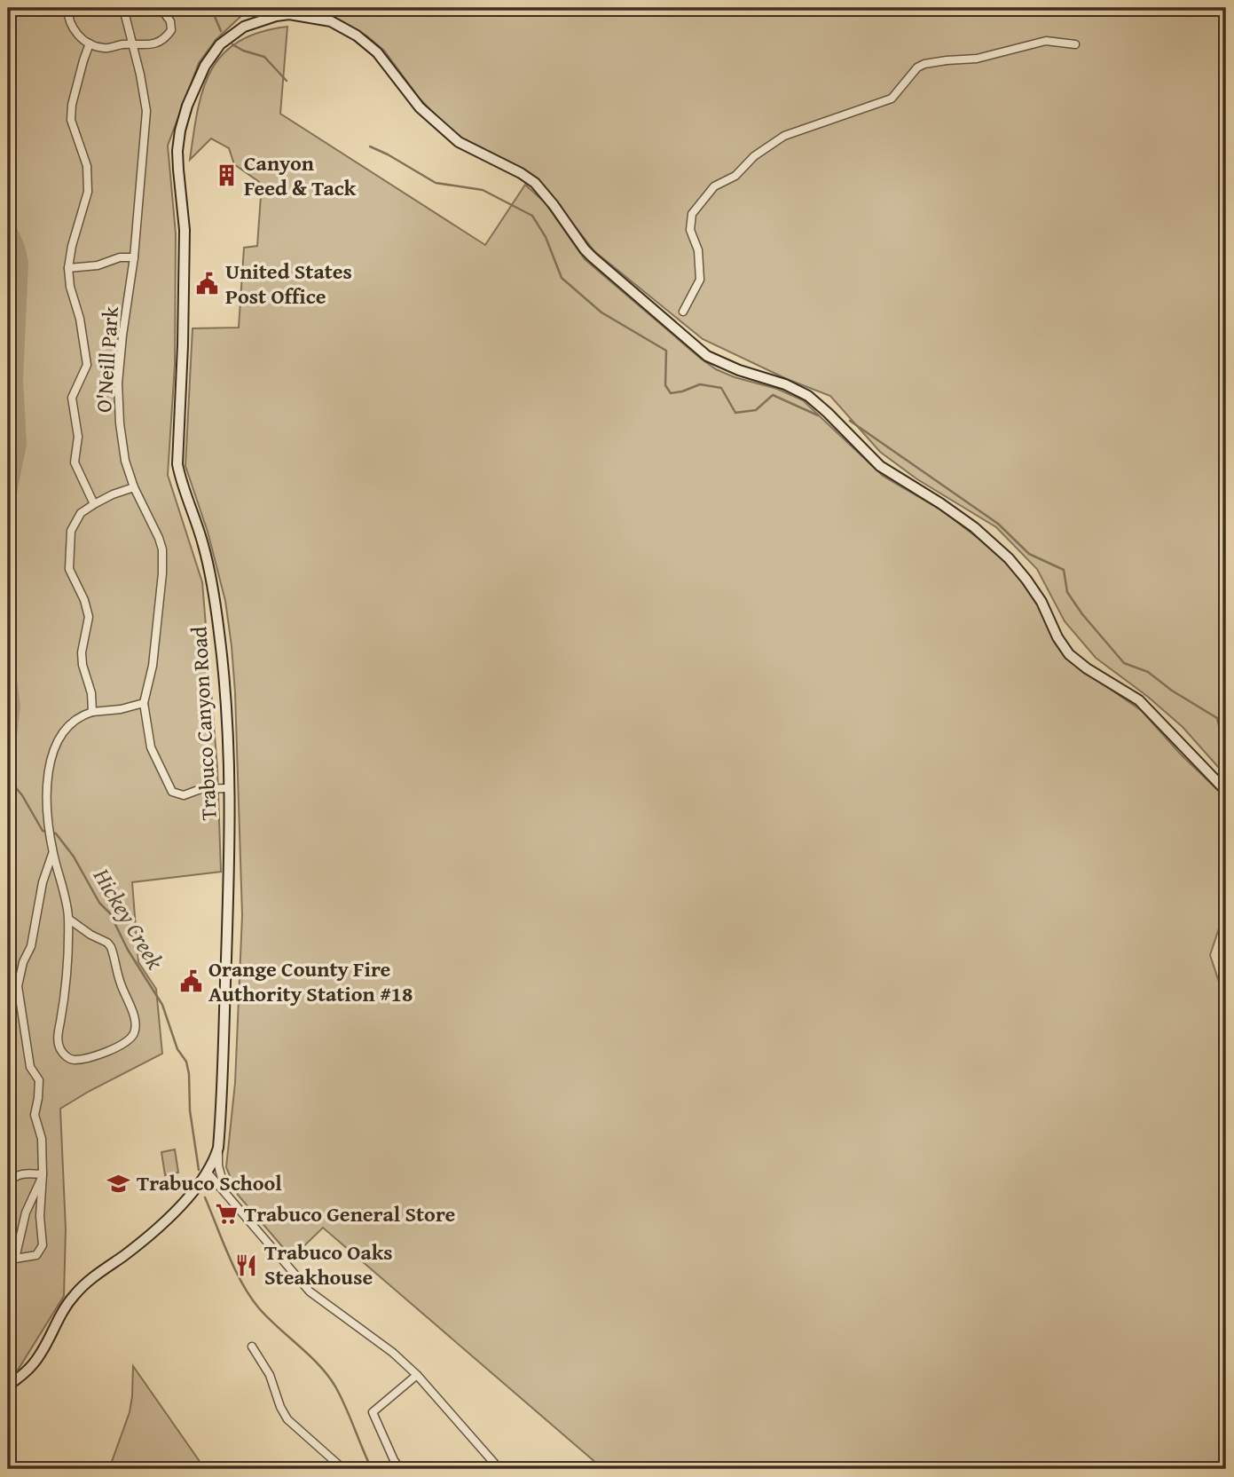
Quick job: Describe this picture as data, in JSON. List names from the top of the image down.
{
  "streets": {
    "main road": ["Trabuco Canyon Road"],
    "street": ["O'Neill Park"]
  },
  "crossings": [
    ["O'Neill Park", "Trabuco Canyon Road"]
  ],
  "water": ["Hickey Creek"],
  "places": {
    "building": ["Canyon Feed & Tack"],
    "public building": ["United States Post Office", "Orange County Fire Authority Station #18"],
    "school or university": ["Trabuco School"],
    "supermarket": ["Trabuco General Store"],
    "restaurant": ["Trabuco Oaks Steakhouse"]
  }
}
